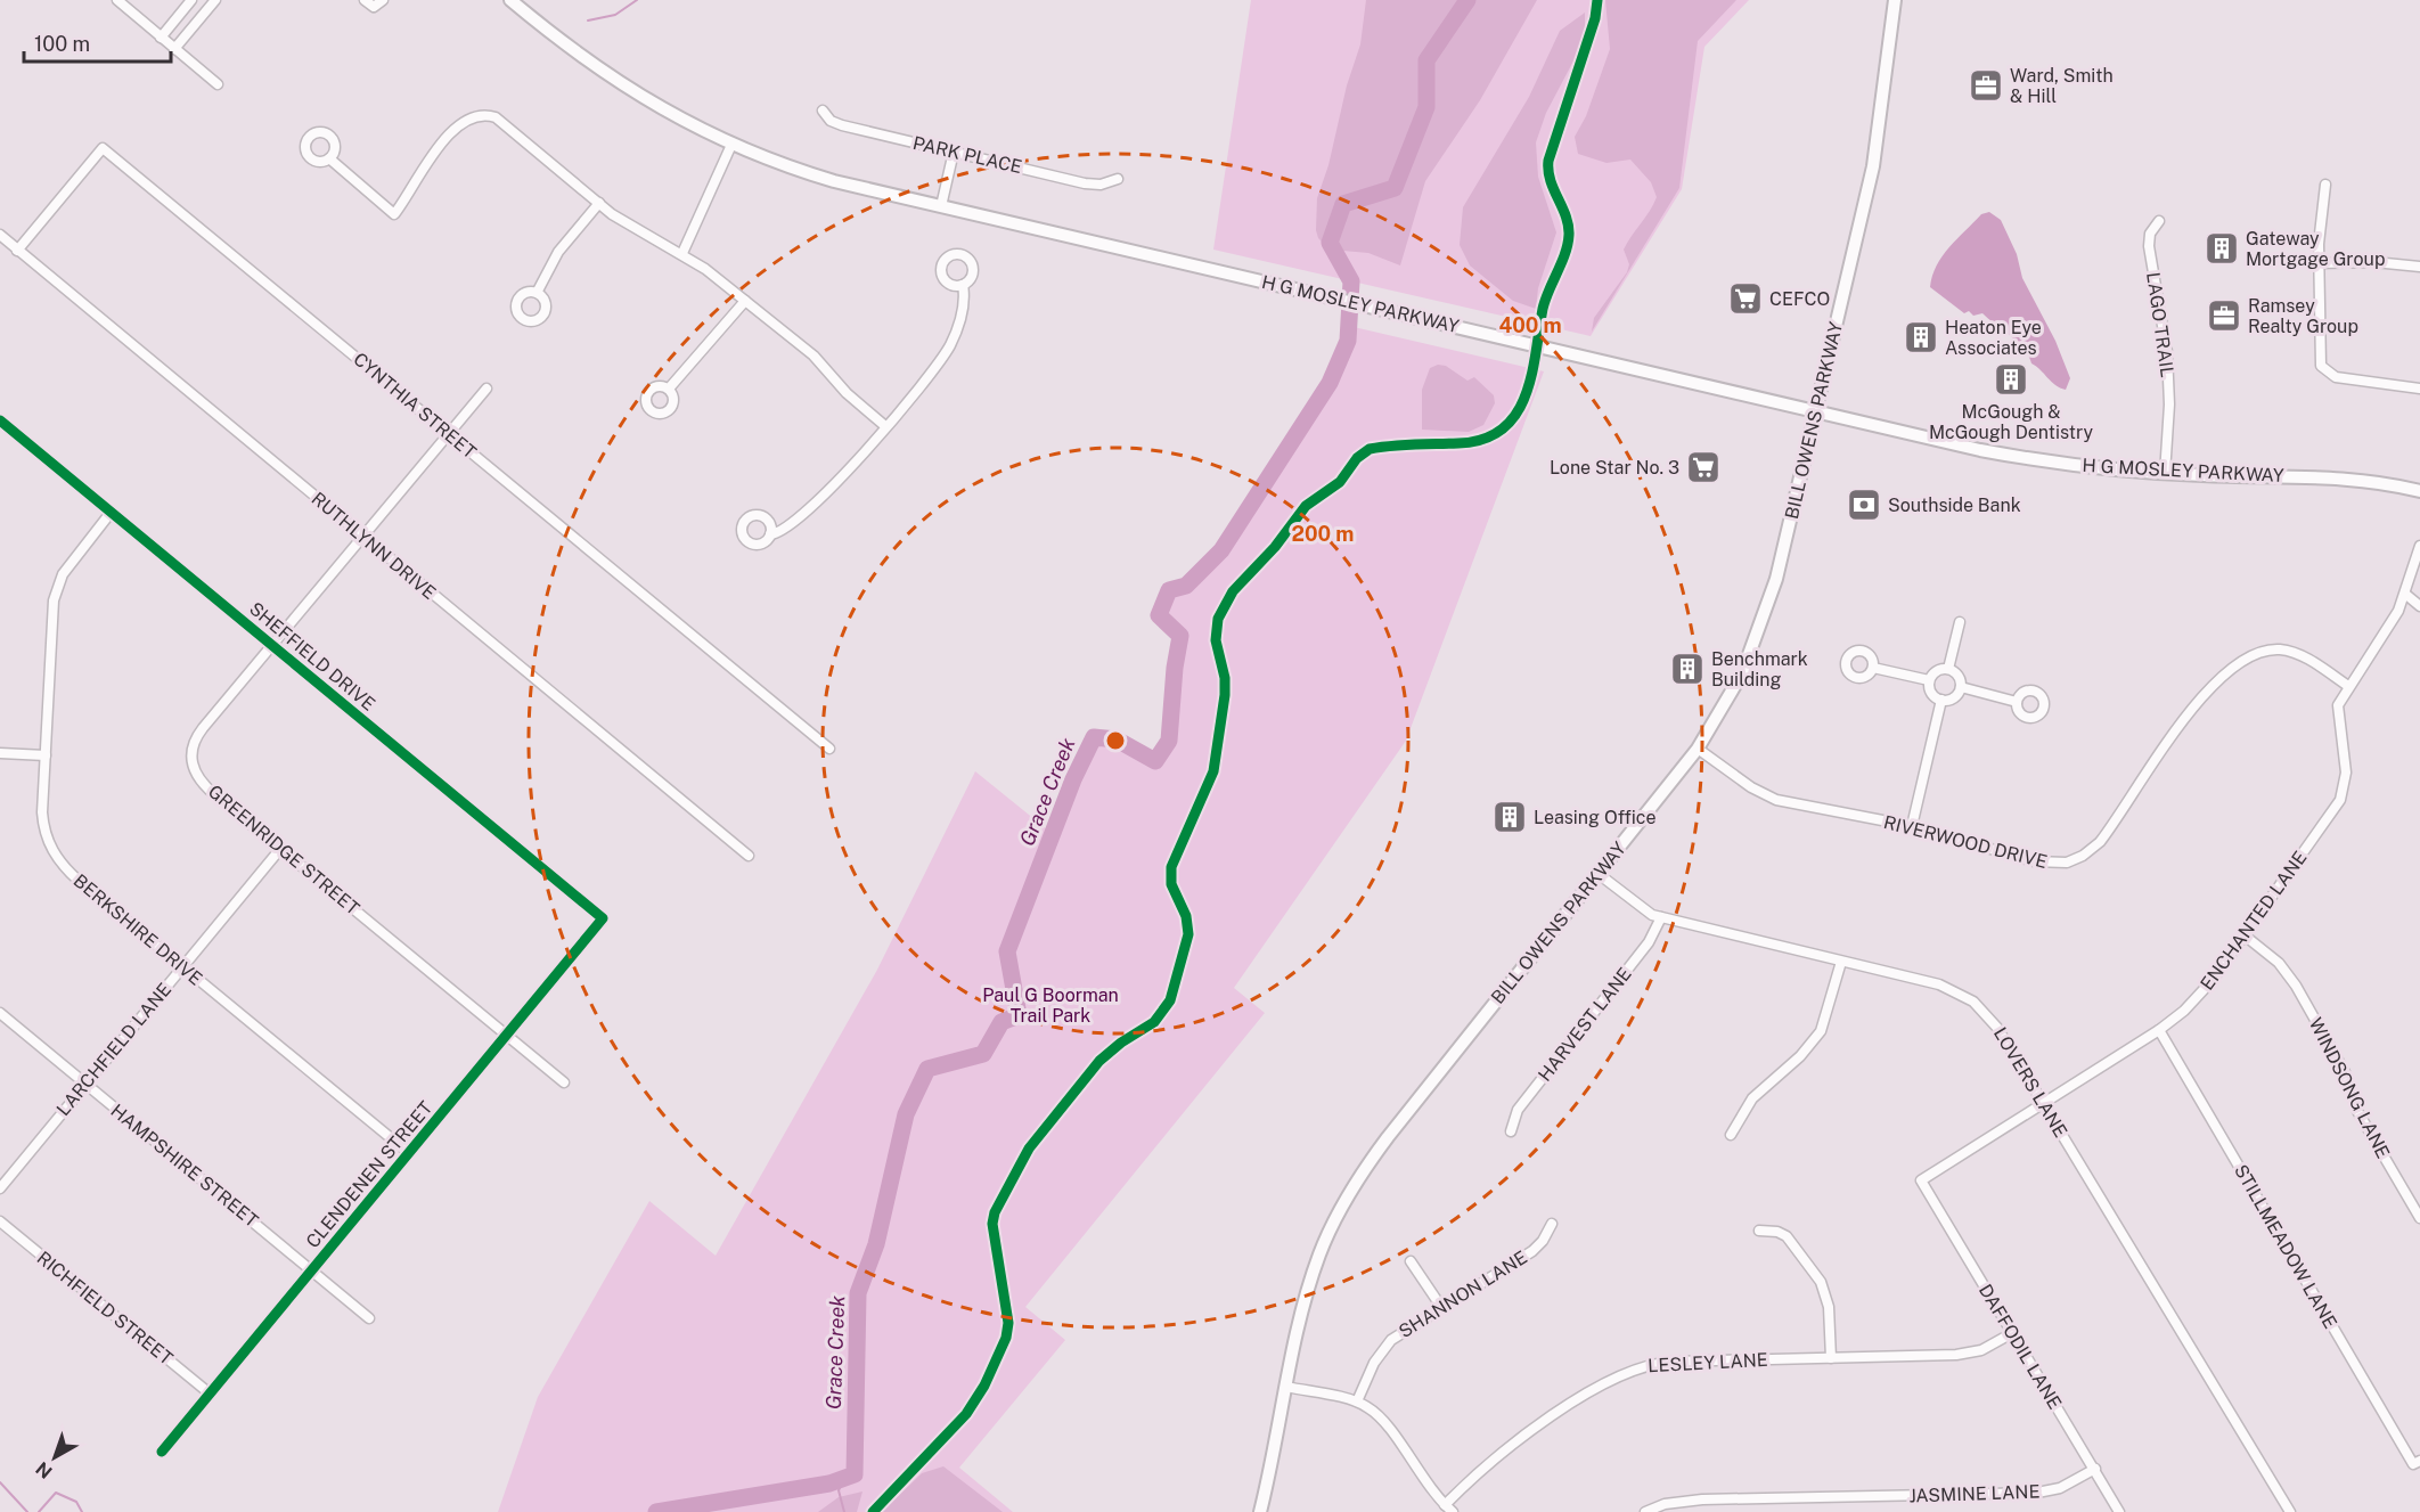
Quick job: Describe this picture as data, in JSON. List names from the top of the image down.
{
  "streets": {
    "main road": ["H G MOSLEY PARKWAY", "BILL OWENS PARKWAY"],
    "street": [
      "PARK PLACE",
      "LAGO TRAIL",
      "CYNTHIA STREET",
      "RUTHLYNN DRIVE",
      "SHEFFIELD DRIVE",
      "RIVERWOOD DRIVE",
      "GREENRIDGE STREET",
      "ENCHANTED LANE",
      "BERKSHIRE DRIVE",
      "HARVEST LANE",
      "LARCHFIELD LANE",
      "LOVERS LANE",
      "WINDSONG LANE",
      "HAMPSHIRE STREET",
      "CLENDENEN STREET",
      "STILLMEADOW LANE",
      "SHANNON LANE",
      "RICHFIELD STREET",
      "DAFFODIL LANE",
      "LESLEY LANE",
      "JASMINE LANE"
    ]
  },
  "crossings": [
    ["H G MOSLEY PARKWAY", "LAGO TRAIL"],
    ["H G MOSLEY PARKWAY", "BILL OWENS PARKWAY"],
    ["CYNTHIA STREET", "RUTHLYNN DRIVE"],
    ["CYNTHIA STREET", "GREENRIDGE STREET"],
    ["BILL OWENS PARKWAY", "RIVERWOOD DRIVE"],
    ["BILL OWENS PARKWAY", "LOVERS LANE"],
    ["RUTHLYNN DRIVE", "GREENRIDGE STREET"],
    ["SHEFFIELD DRIVE", "GREENRIDGE STREET"],
    ["SHEFFIELD DRIVE", "BERKSHIRE DRIVE"],
    ["SHEFFIELD DRIVE", "CLENDENEN STREET"],
    ["RIVERWOOD DRIVE", "ENCHANTED LANE"],
    ["GREENRIDGE STREET", "LARCHFIELD LANE"],
    ["GREENRIDGE STREET", "CLENDENEN STREET"],
    ["ENCHANTED LANE", "LOVERS LANE"],
    ["ENCHANTED LANE", "WINDSONG LANE"],
    ["ENCHANTED LANE", "STILLMEADOW LANE"],
    ["ENCHANTED LANE", "DAFFODIL LANE"],
    ["BERKSHIRE DRIVE", "LARCHFIELD LANE"],
    ["BERKSHIRE DRIVE", "CLENDENEN STREET"],
    ["HARVEST LANE", "LOVERS LANE"],
    ["LARCHFIELD LANE", "HAMPSHIRE STREET"],
    ["HAMPSHIRE STREET", "CLENDENEN STREET"],
    ["CLENDENEN STREET", "RICHFIELD STREET"],
    ["DAFFODIL LANE", "LESLEY LANE"],
    ["DAFFODIL LANE", "JASMINE LANE"]
  ],
  "water": ["Grace Creek"],
  "parks": ["Paul G Boorman Trail Park"],
  "places": {
    "office": ["Ward, Smith & Hill", "Ramsey Realty Group"],
    "building": [
      "Gateway Mortgage Group",
      "Heaton Eye Associates",
      "McGough & McGough Dentistry",
      "Benchmark Building",
      "Leasing Office"
    ],
    "supermarket": ["CEFCO", "Lone Star No. 3"],
    "bank": ["Southside Bank"]
  },
  "scale_bar": "100 m",
  "north": "bottom left",
  "rings": ["400 m", "200 m"]
}
